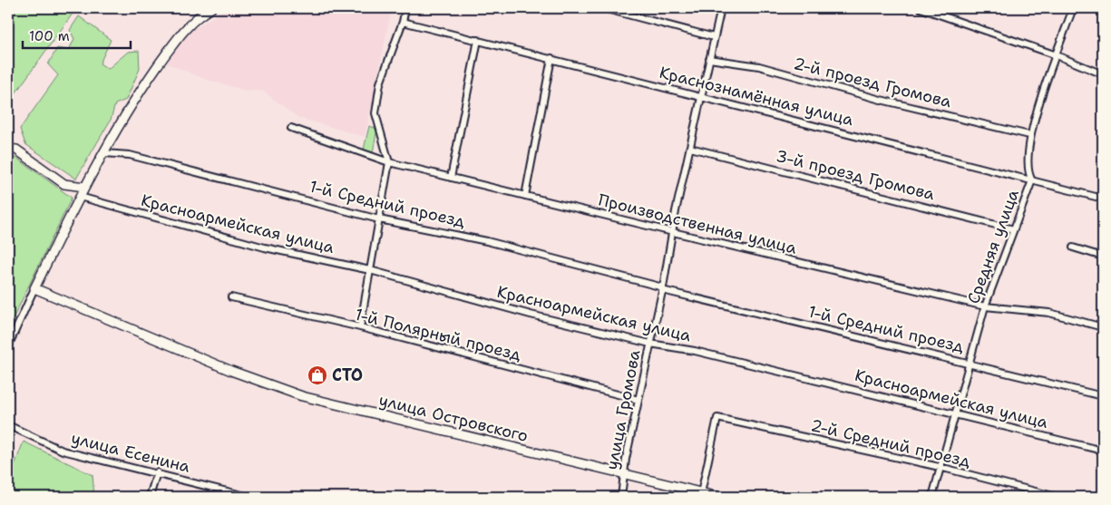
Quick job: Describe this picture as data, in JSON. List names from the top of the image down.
{
  "streets": {
    "street": [
      "2-й проезд Громова",
      "Краснознамённая улица",
      "3-й проезд Громова",
      "1-й Средний проезд",
      "Красноармейская улица",
      "Производственная улица",
      "Средняя улица",
      "1-й Полярный проезд",
      "улица Громова",
      "улица Островского",
      "2-й Средний проезд",
      "улица Есенина"
    ]
  },
  "crossings": [
    ["2-й проезд Громова", "Средняя улица"],
    ["2-й проезд Громова", "улица Громова"],
    ["Краснознамённая улица", "Средняя улица"],
    ["Краснознамённая улица", "улица Громова"],
    ["3-й проезд Громова", "Средняя улица"],
    ["3-й проезд Громова", "улица Громова"],
    ["1-й Средний проезд", "Средняя улица"],
    ["1-й Средний проезд", "улица Громова"],
    ["Красноармейская улица", "Средняя улица"],
    ["Красноармейская улица", "улица Громова"],
    ["Производственная улица", "Средняя улица"],
    ["Производственная улица", "улица Громова"],
    ["Средняя улица", "2-й Средний проезд"],
    ["1-й Полярный проезд", "улица Громова"],
    ["улица Громова", "улица Островского"],
    ["улица Островского", "2-й Средний проезд"]
  ],
  "places": {
    "shop": ["СТО"]
  },
  "scale_bar": "100 m"
}
